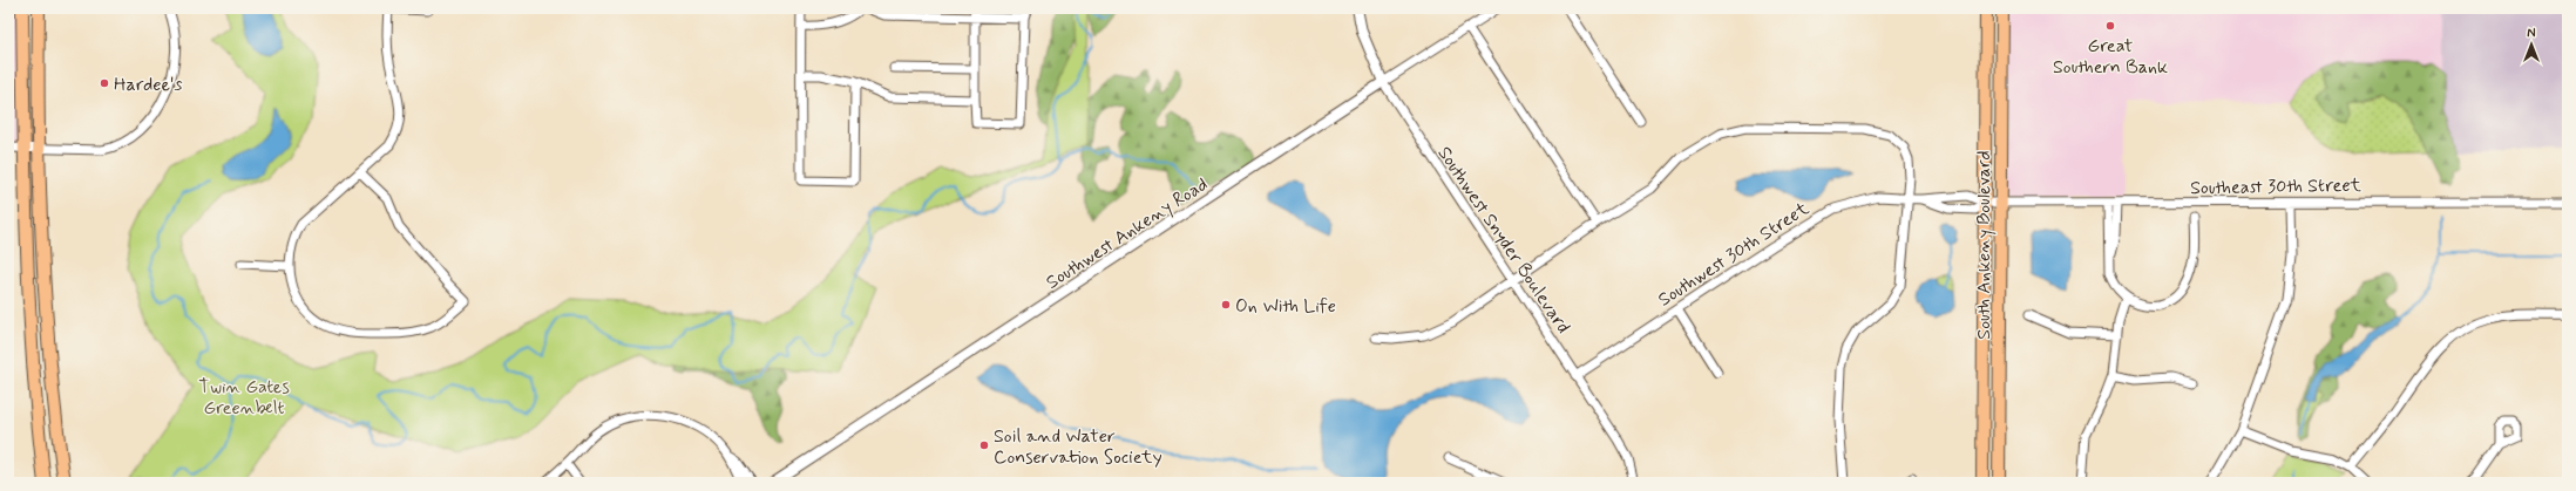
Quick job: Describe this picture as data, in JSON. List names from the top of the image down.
{
  "streets": {
    "main road": ["South Ankeny Boulevard"],
    "street": [
      "Southeast 30th Street",
      "Southwest Ankeny Road",
      "Southwest Snyder Boulevard",
      "Southwest 30th Street"
    ]
  },
  "crossings": [
    ["Southeast 30th Street", "South Ankeny Boulevard"],
    ["Southeast 30th Street", "Southwest 30th Street"],
    ["Southwest Ankeny Road", "Southwest Snyder Boulevard"],
    ["Southwest Snyder Boulevard", "Southwest 30th Street"],
    ["South Ankeny Boulevard", "Southwest 30th Street"]
  ],
  "parks": ["Twin Gates Greenbelt"],
  "places": [
    "Great Southern Bank",
    "Hardee's",
    "On With Life",
    "Soil and Water Conservation Society"
  ],
  "north": "top"
}
